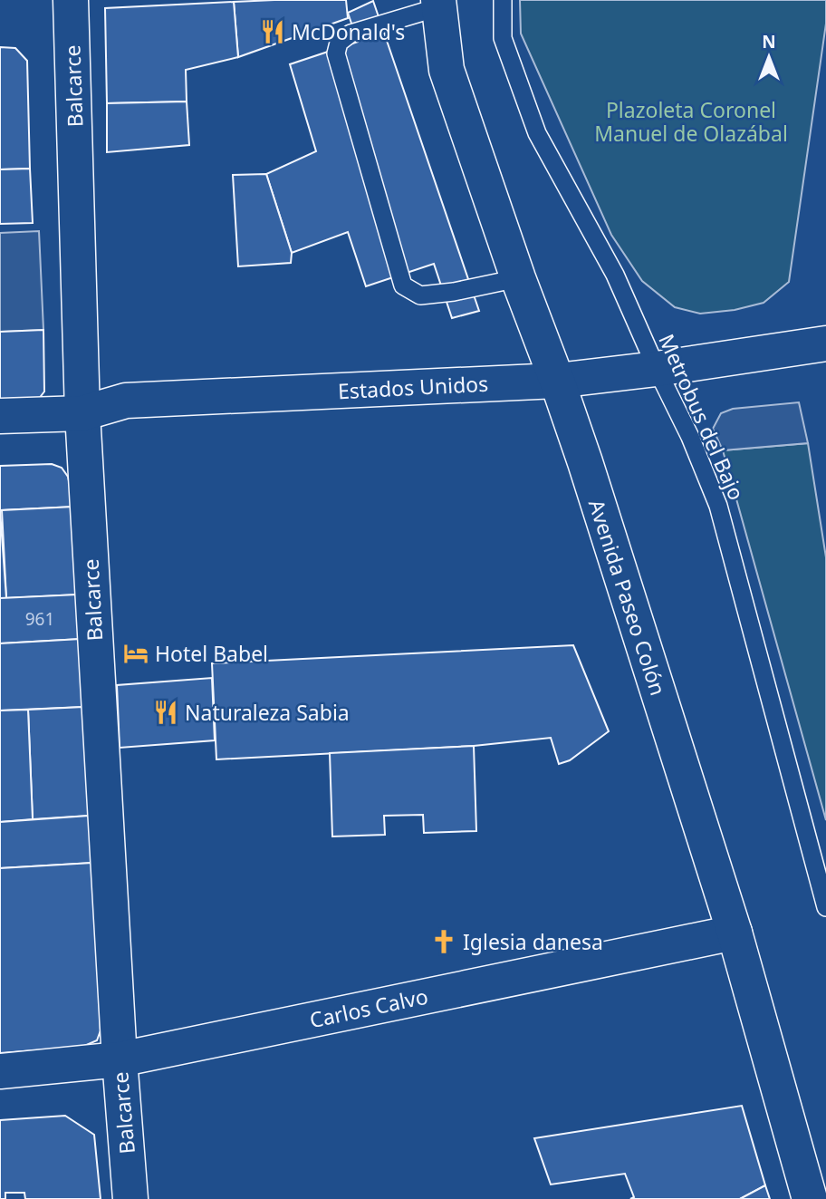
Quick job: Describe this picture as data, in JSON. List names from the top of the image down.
{
  "streets": {
    "street": [
      "Balcarce",
      "Estados Unidos",
      "Avenida Paseo Colón",
      "Carlos Calvo"
    ],
    "lane": ["Metrobus del Bajo"]
  },
  "crossings": [
    ["Balcarce", "Estados Unidos"],
    ["Balcarce", "Carlos Calvo"],
    ["Estados Unidos", "Metrobus del Bajo"],
    ["Estados Unidos", "Avenida Paseo Colón"],
    ["Avenida Paseo Colón", "Carlos Calvo"]
  ],
  "parks": ["Plazoleta Coronel Manuel de Olazábal"],
  "places": {
    "restaurant": ["McDonald's", "Naturaleza Sabia"],
    "hotel": ["Hotel Babel"],
    "church": ["Iglesia danesa"]
  },
  "house_numbers": ["961"],
  "north": "top"
}
